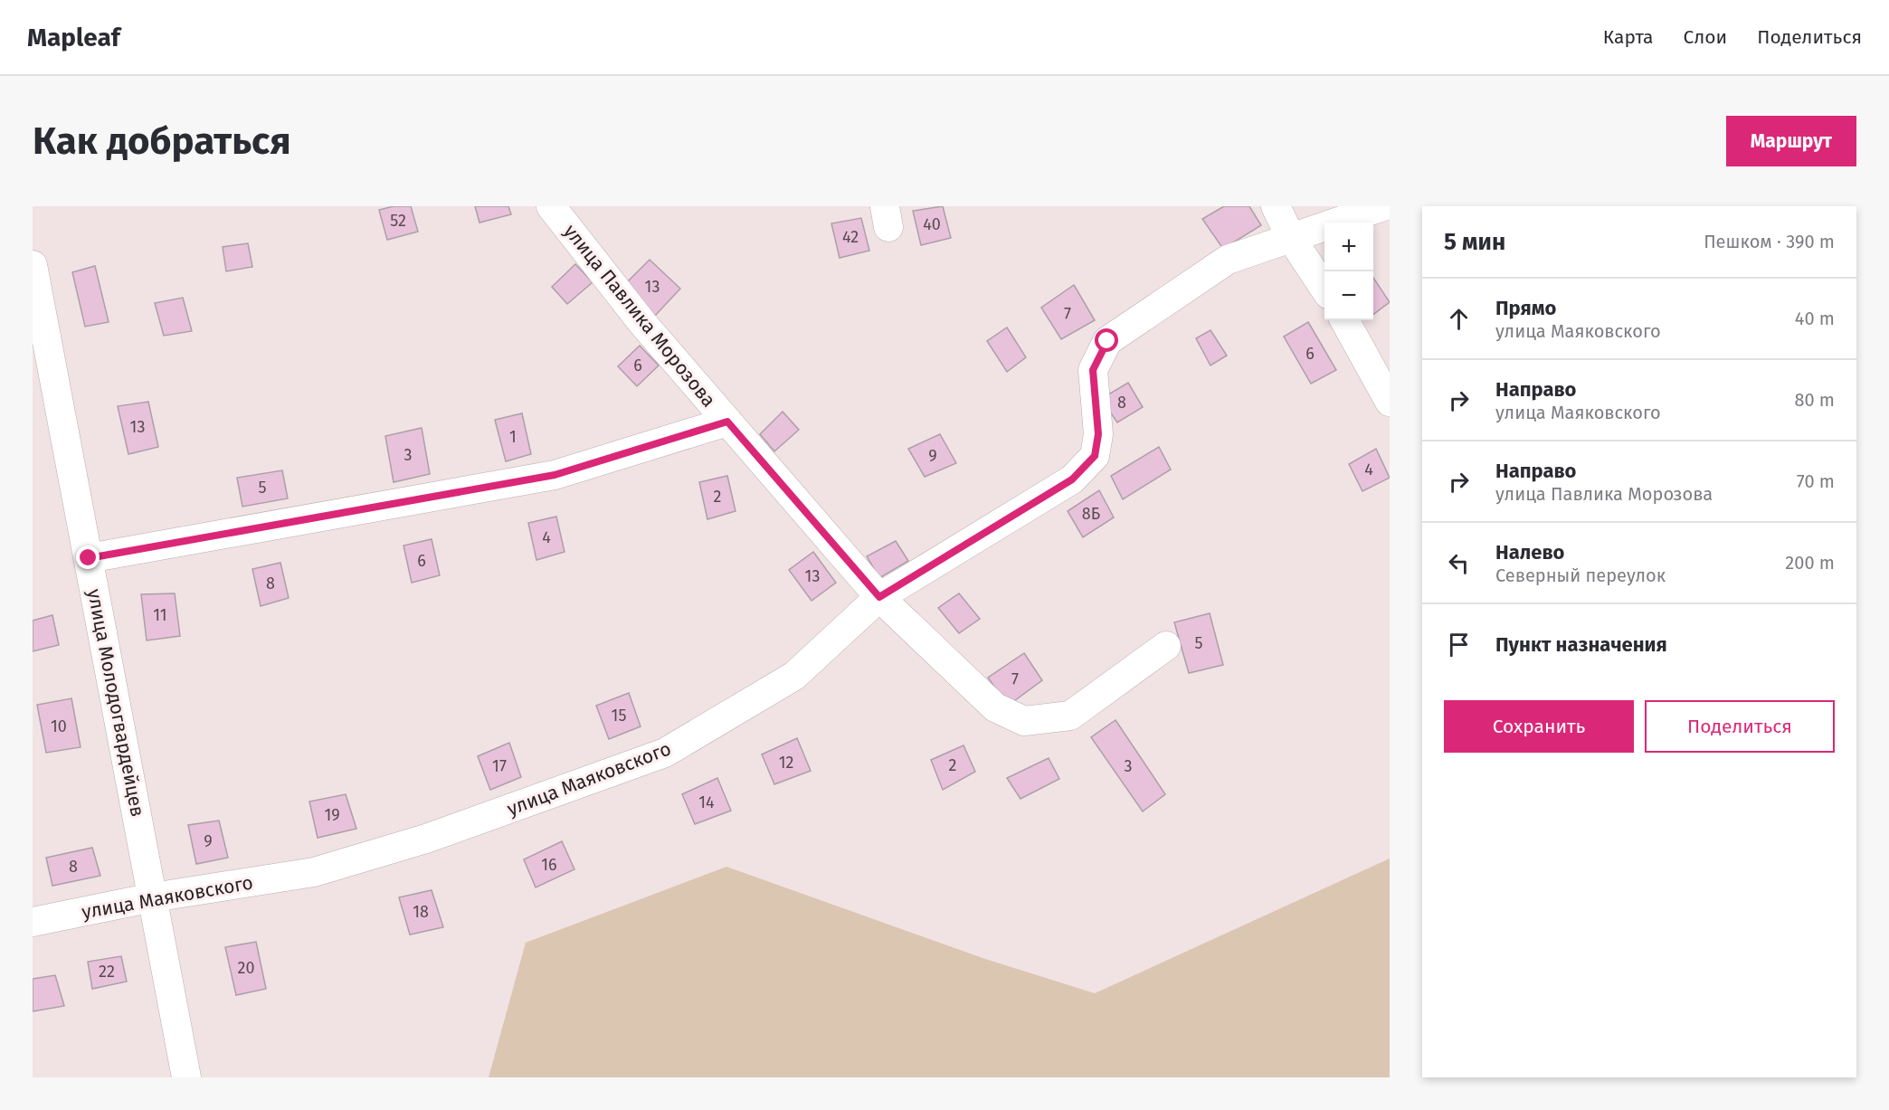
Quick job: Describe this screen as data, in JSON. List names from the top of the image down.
{
  "streets": {
    "street": ["улица Павлика Морозова", "улица Молодогвардейцев", "улица Маяковского"]
  },
  "crossings": [
    ["улица Павлика Морозова", "улица Маяковского"],
    ["улица Молодогвардейцев", "улица Маяковского"]
  ],
  "house_numbers": [
    "52",
    "40",
    "42",
    "13",
    "7",
    "6",
    "6",
    "8",
    "13",
    "1",
    "3",
    "9",
    "4",
    "5",
    "2",
    "8Б",
    "4",
    "6",
    "13",
    "8",
    "11",
    "5",
    "7",
    "15",
    "10",
    "12",
    "2",
    "17",
    "3",
    "14",
    "19",
    "9",
    "16",
    "8",
    "18",
    "20",
    "22"
  ],
  "page": {
    "header": "Mapleaf",
    "nav": ["Карта", "Слои", "Поделиться"],
    "buttons": [
      "Маршрут",
      ["Сохранить", "Поделиться"]
    ],
    "title": "Как добраться",
    "heading": ["5 мин", "Пешком · 390 m"],
    "map_buttons": ["+", "−"],
    "list": [
      ["Прямо", "улица Маяковского", "40 m"],
      ["Направо", "улица Маяковского", "80 m"],
      ["Направо", "улица Павлика Морозова", "70 m"],
      ["Налево", "Северный переулок", "200 m"],
      "Пункт назначения"
    ]
  }
}
